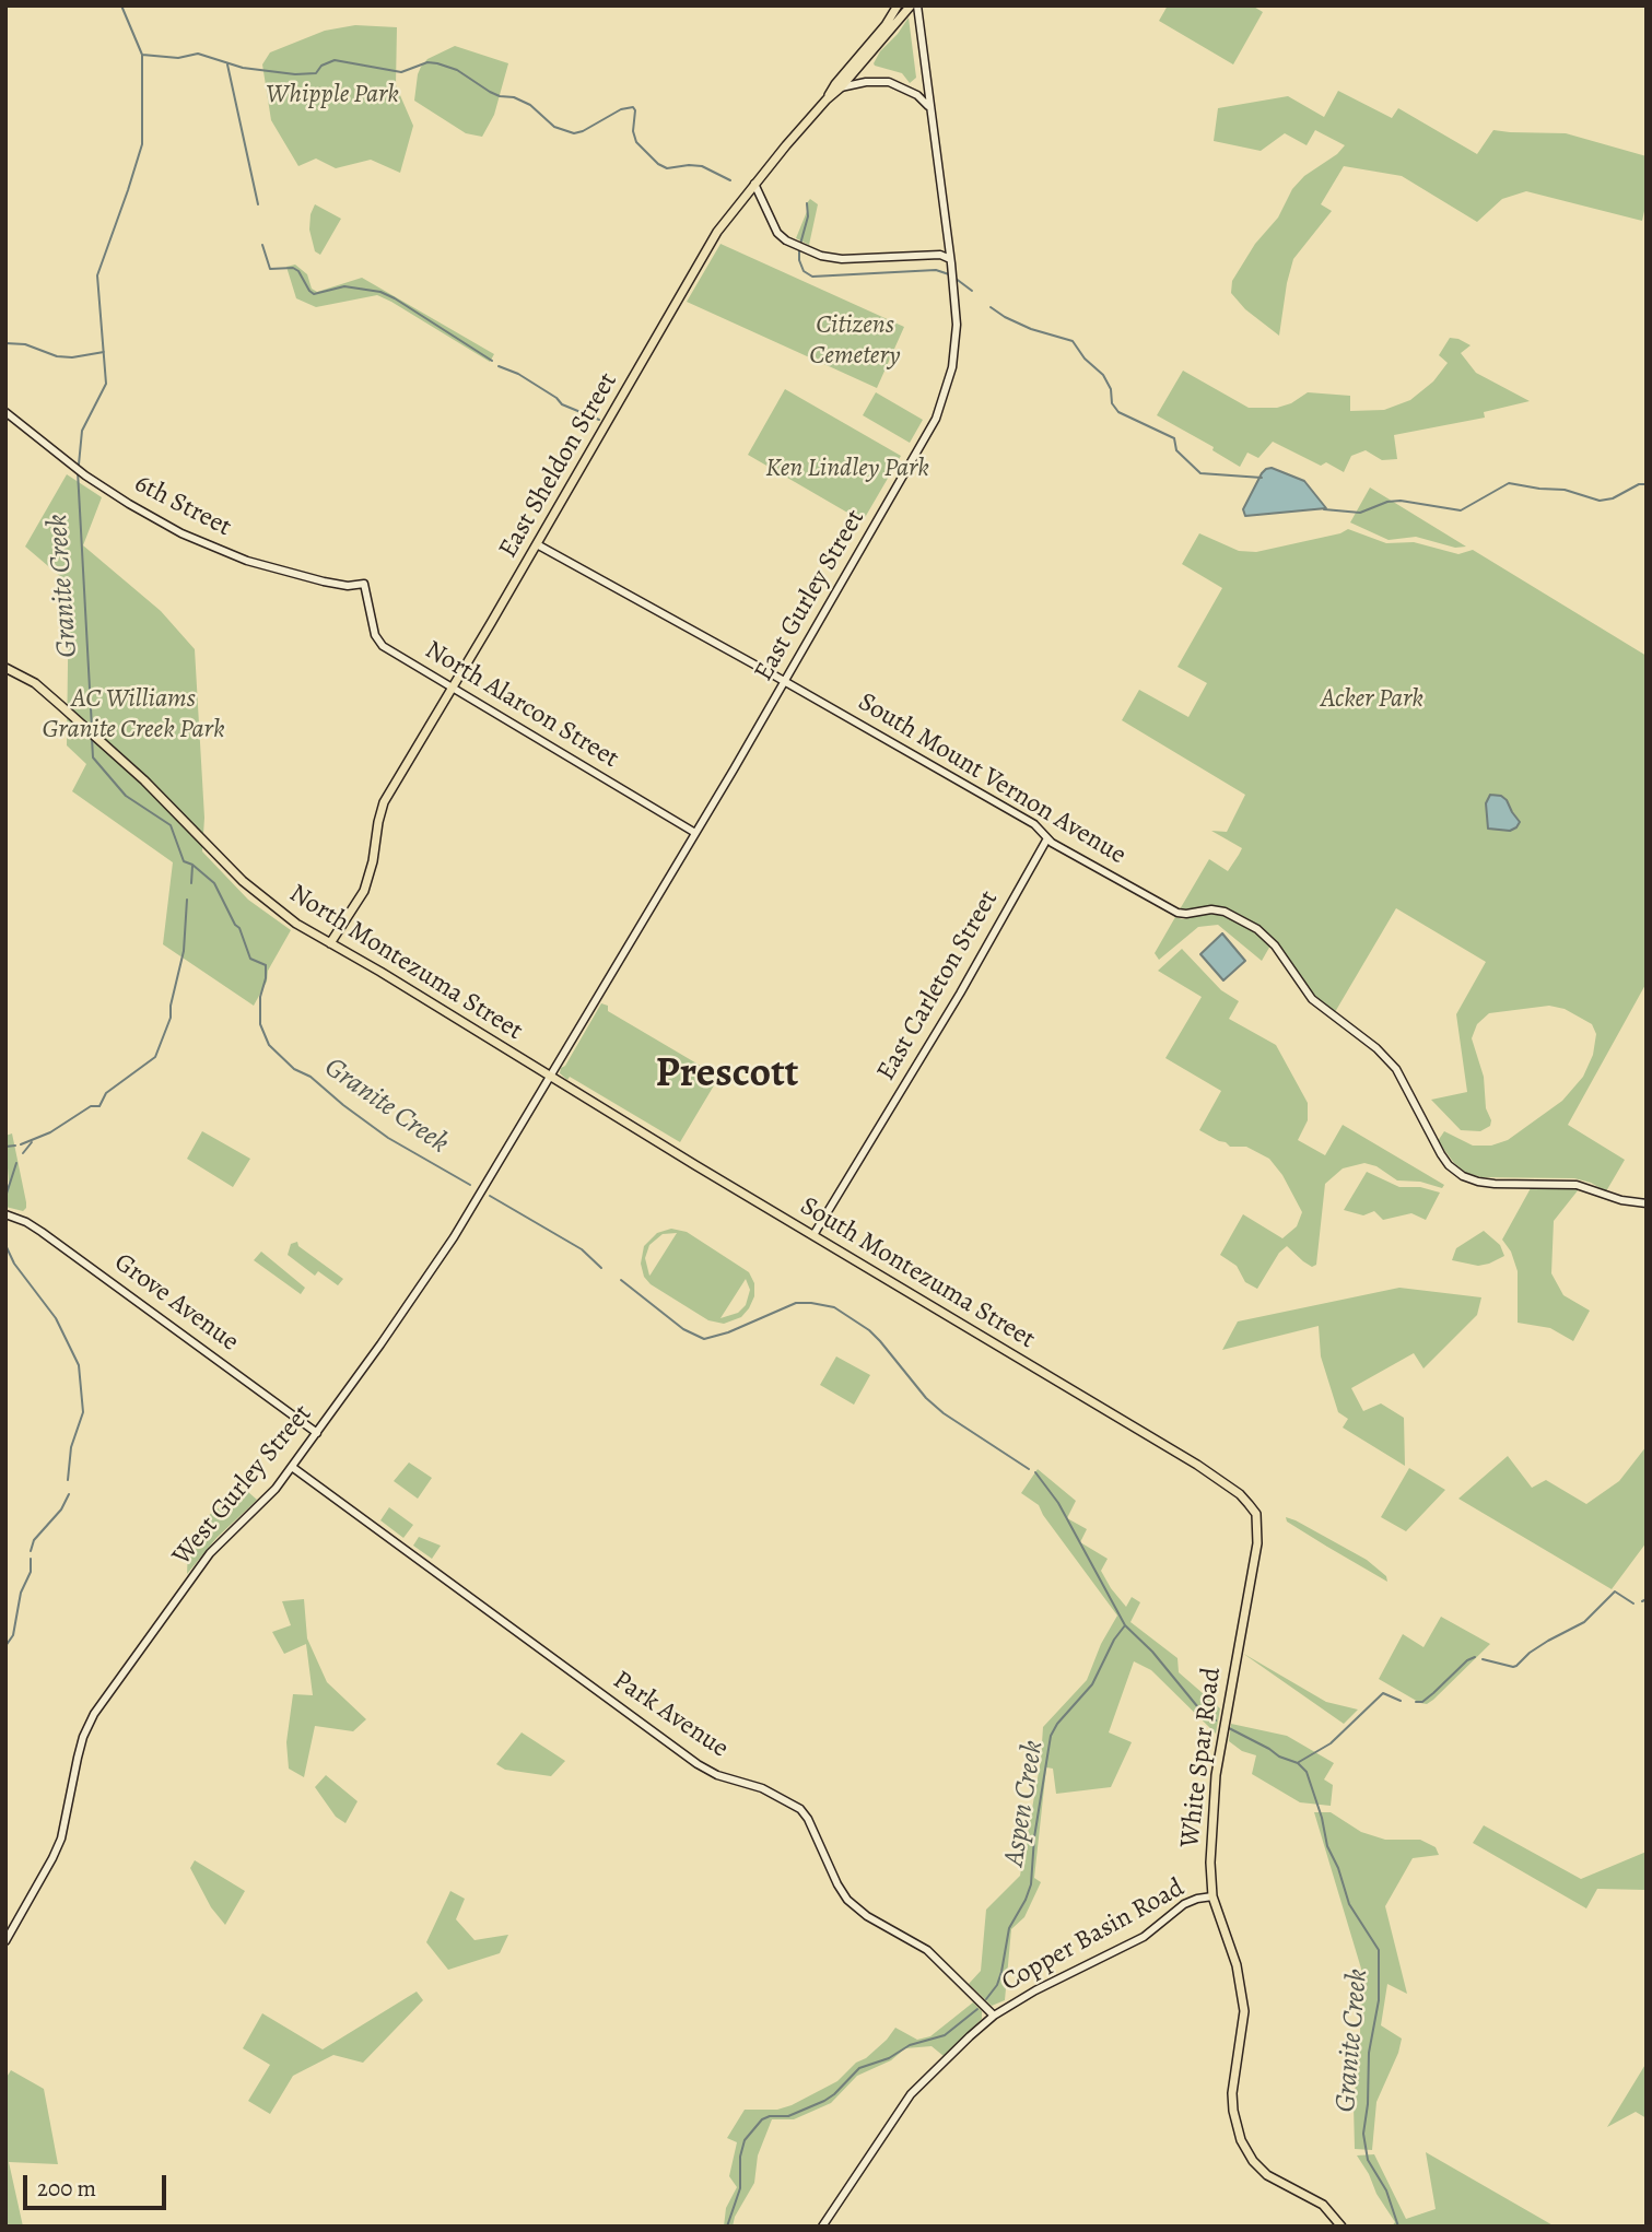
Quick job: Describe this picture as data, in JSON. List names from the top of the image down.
{
  "streets": {
    "main road": [
      "East Sheldon Street",
      "North Montezuma Street",
      "South Montezuma Street",
      "White Spar Road"
    ],
    "street": [
      "6th Street",
      "East Gurley Street",
      "North Alarcon Street",
      "South Mount Vernon Avenue",
      "East Carleton Street",
      "Grove Avenue",
      "West Gurley Street",
      "Park Avenue",
      "Copper Basin Road"
    ]
  },
  "crossings": [
    ["East Sheldon Street", "North Alarcon Street"],
    ["East Sheldon Street", "South Mount Vernon Avenue"],
    ["East Sheldon Street", "North Montezuma Street"],
    ["6th Street", "North Alarcon Street"],
    ["East Gurley Street", "North Alarcon Street"],
    ["East Gurley Street", "South Mount Vernon Avenue"],
    ["East Gurley Street", "West Gurley Street"],
    ["South Mount Vernon Avenue", "East Carleton Street"],
    ["North Montezuma Street", "South Montezuma Street"],
    ["North Montezuma Street", "West Gurley Street"],
    ["East Carleton Street", "South Montezuma Street"],
    ["South Montezuma Street", "West Gurley Street"],
    ["South Montezuma Street", "White Spar Road"],
    ["Grove Avenue", "West Gurley Street"],
    ["West Gurley Street", "Park Avenue"],
    ["Park Avenue", "Copper Basin Road"],
    ["White Spar Road", "Copper Basin Road"]
  ],
  "districts": ["Prescott"],
  "water": ["Granite Creek", "Aspen Creek"],
  "parks": [
    "Whipple Park",
    "Citizens Cemetery",
    "Ken Lindley Park",
    "AC Williams Granite Creek Park",
    "Acker Park"
  ],
  "scale_bar": "200 m"
}
